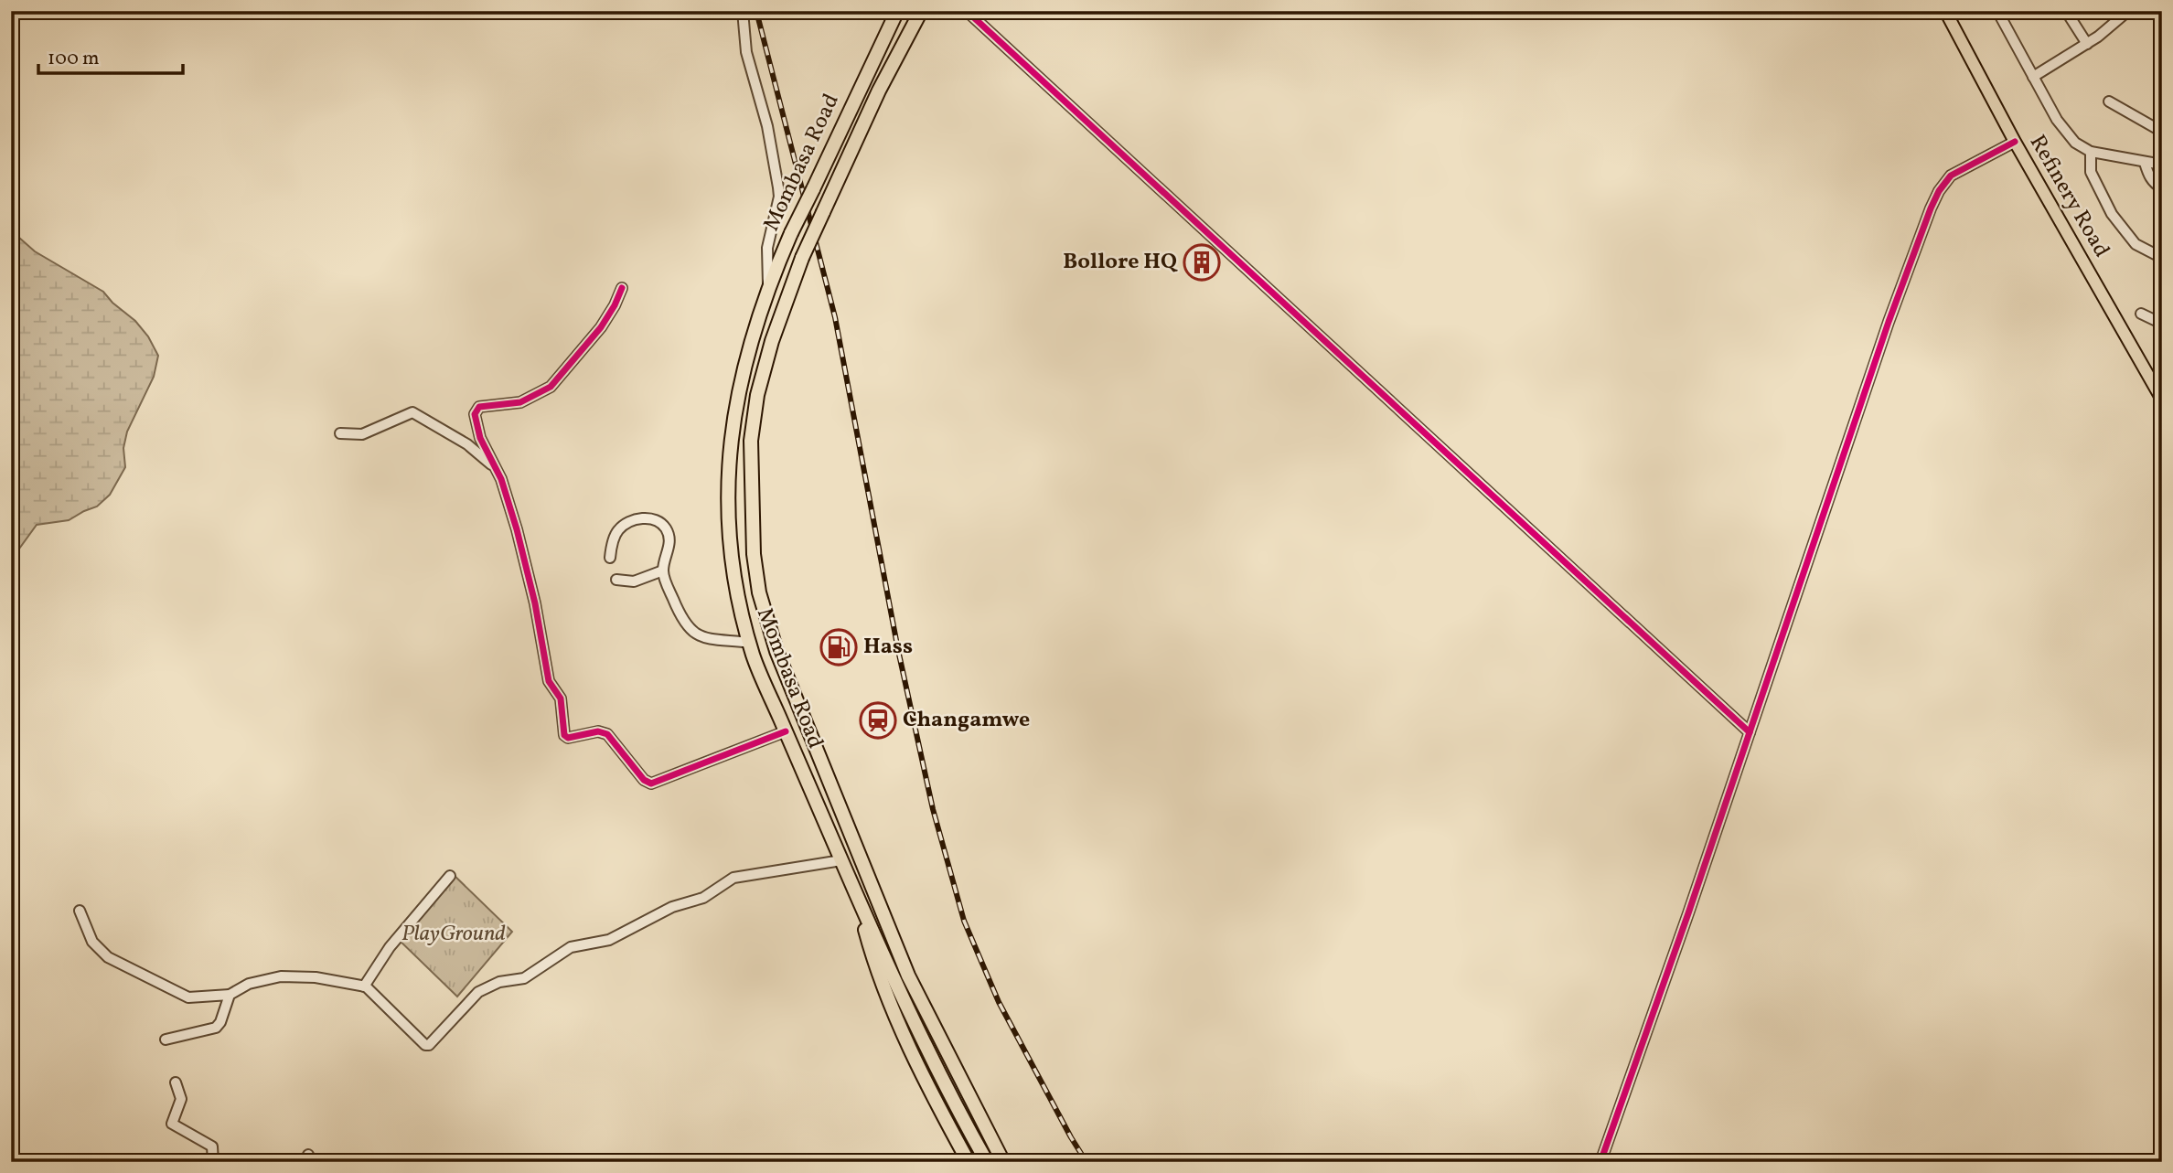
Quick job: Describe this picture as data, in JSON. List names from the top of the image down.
{
  "streets": {
    "highway": ["Mombasa Road"],
    "main road": ["Refinery Road"]
  },
  "parks": ["PlayGround"],
  "places": {
    "building": ["Bollore HQ"],
    "fuel station": ["Hass"],
    "station": ["Changamwe"]
  },
  "scale_bar": "100 m"
}
